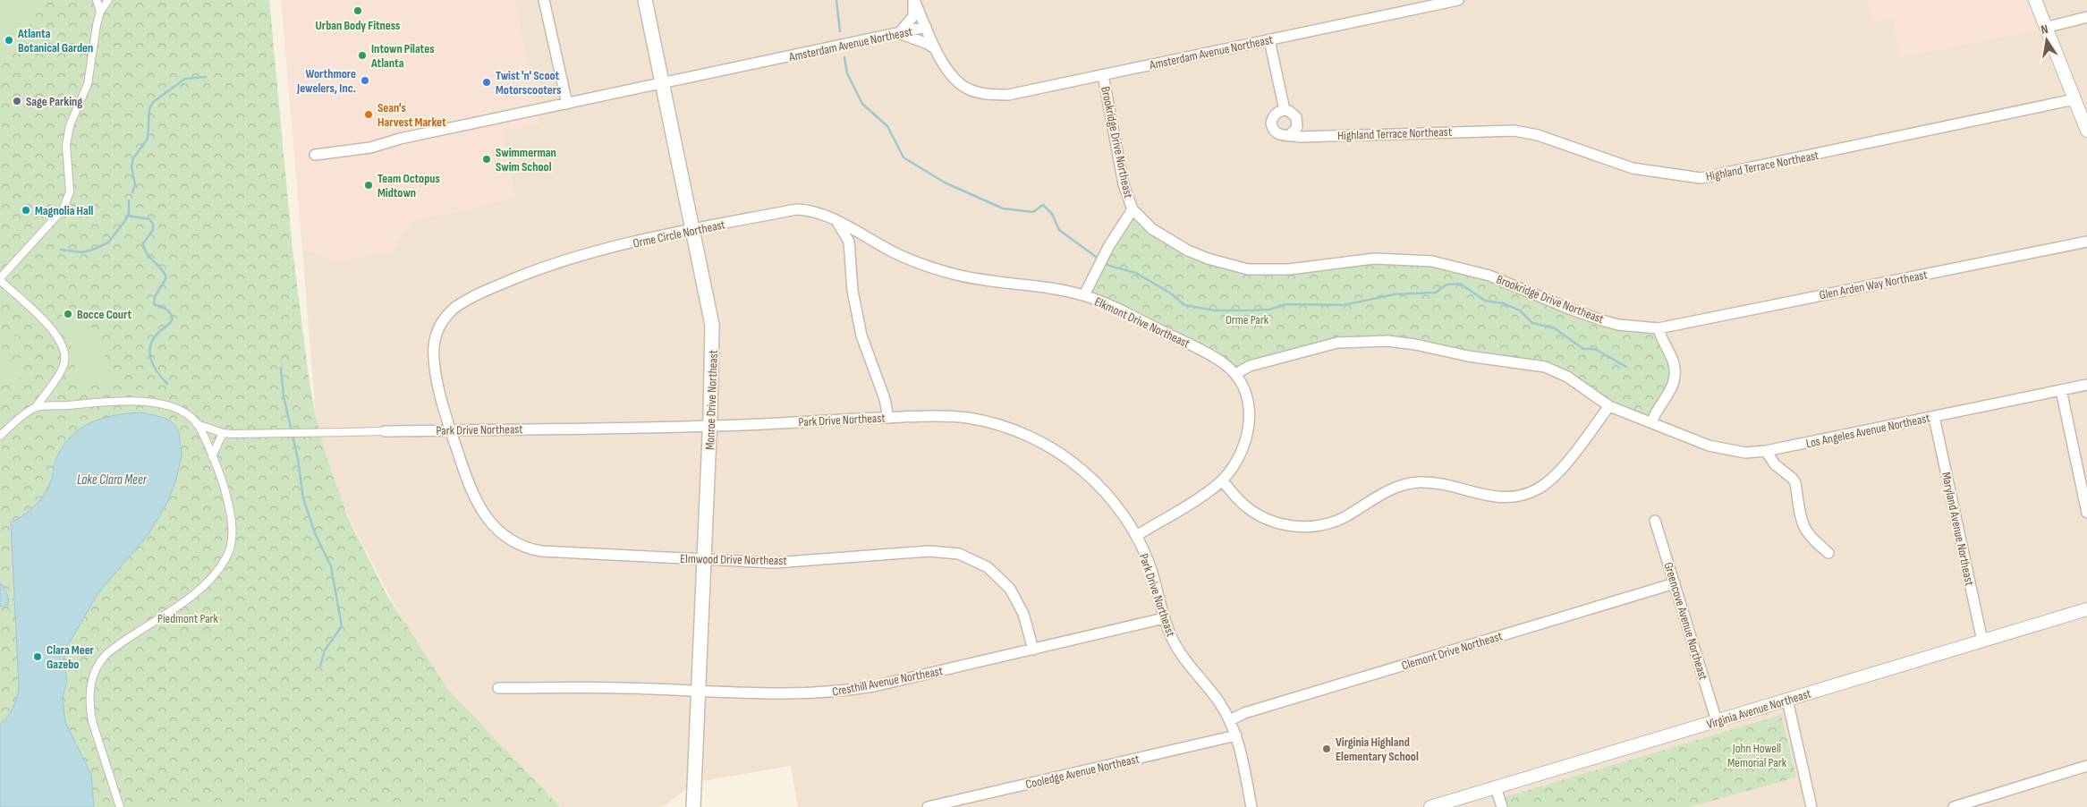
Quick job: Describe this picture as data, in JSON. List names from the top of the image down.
{
  "streets": {
    "main road": ["Monroe Drive Northeast"],
    "street": [
      "Amsterdam Avenue Northeast",
      "Highland Terrace Northeast",
      "Brookridge Drive Northeast",
      "Orme Circle Northeast",
      "Glen Arden Way Northeast",
      "Elkmont Drive Northeast",
      "Park Drive Northeast",
      "Los Angeles Avenue Northeast",
      "Maryland Avenue Northeast",
      "Elmwood Drive Northeast",
      "Greencove Avenue Northeast",
      "Clemont Drive Northeast",
      "Cresthill Avenue Northeast",
      "Virginia Avenue Northeast",
      "Cooledge Avenue Northeast"
    ]
  },
  "crossings": [
    ["Amsterdam Avenue Northeast", "Brookridge Drive Northeast"],
    ["Amsterdam Avenue Northeast", "Monroe Drive Northeast"],
    ["Brookridge Drive Northeast", "Glen Arden Way Northeast"],
    ["Brookridge Drive Northeast", "Elkmont Drive Northeast"],
    ["Orme Circle Northeast", "Elkmont Drive Northeast"],
    ["Orme Circle Northeast", "Monroe Drive Northeast"],
    ["Orme Circle Northeast", "Park Drive Northeast"],
    ["Orme Circle Northeast", "Elmwood Drive Northeast"],
    ["Elkmont Drive Northeast", "Park Drive Northeast"],
    ["Monroe Drive Northeast", "Park Drive Northeast"],
    ["Monroe Drive Northeast", "Elmwood Drive Northeast"],
    ["Monroe Drive Northeast", "Cresthill Avenue Northeast"],
    ["Park Drive Northeast", "Elmwood Drive Northeast"],
    ["Park Drive Northeast", "Clemont Drive Northeast"],
    ["Park Drive Northeast", "Cresthill Avenue Northeast"],
    ["Park Drive Northeast", "Cooledge Avenue Northeast"],
    ["Los Angeles Avenue Northeast", "Maryland Avenue Northeast"],
    ["Maryland Avenue Northeast", "Virginia Avenue Northeast"],
    ["Elmwood Drive Northeast", "Cresthill Avenue Northeast"],
    ["Greencove Avenue Northeast", "Clemont Drive Northeast"],
    ["Greencove Avenue Northeast", "Virginia Avenue Northeast"]
  ],
  "water": ["Lake Clara Meer"],
  "parks": ["Orme Park", "Piedmont Park", "John Howell Memorial Park"],
  "places": [
    "Urban Body Fitness",
    "Atlanta Botanical Garden",
    "Intown Pilates Atlanta",
    "Worthmore Jewelers, Inc.",
    "Twist 'n' Scoot Motorscooters",
    "Sage Parking",
    "Sean's Harvest Market",
    "Swimmerman Swim School",
    "Team Octopus Midtown",
    "Magnolia Hall",
    "Bocce Court",
    "Clara Meer Gazebo",
    "Virginia Highland Elementary School"
  ],
  "north": "top"
}
